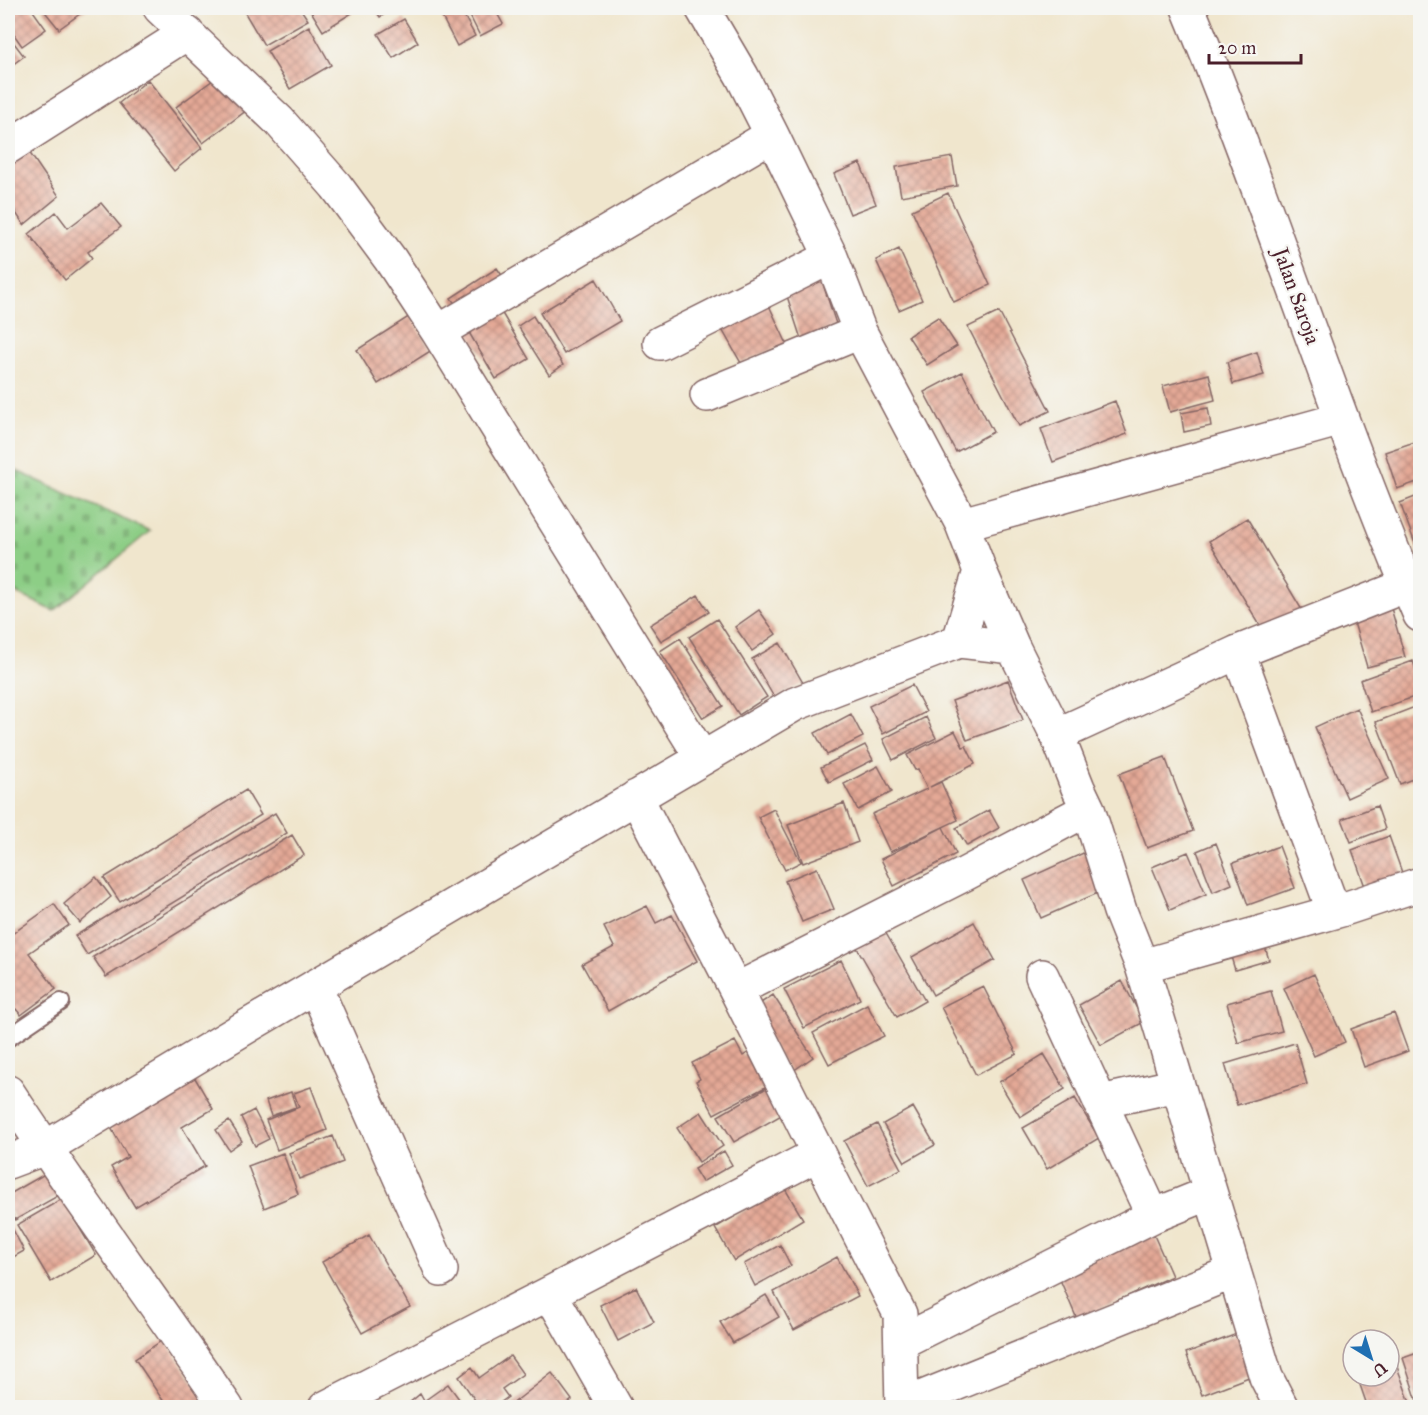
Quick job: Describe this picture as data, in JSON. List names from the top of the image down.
{
  "streets": {
    "street": ["Jalan Saroja"]
  },
  "scale_bar": "20 m",
  "north": "bottom right"
}
